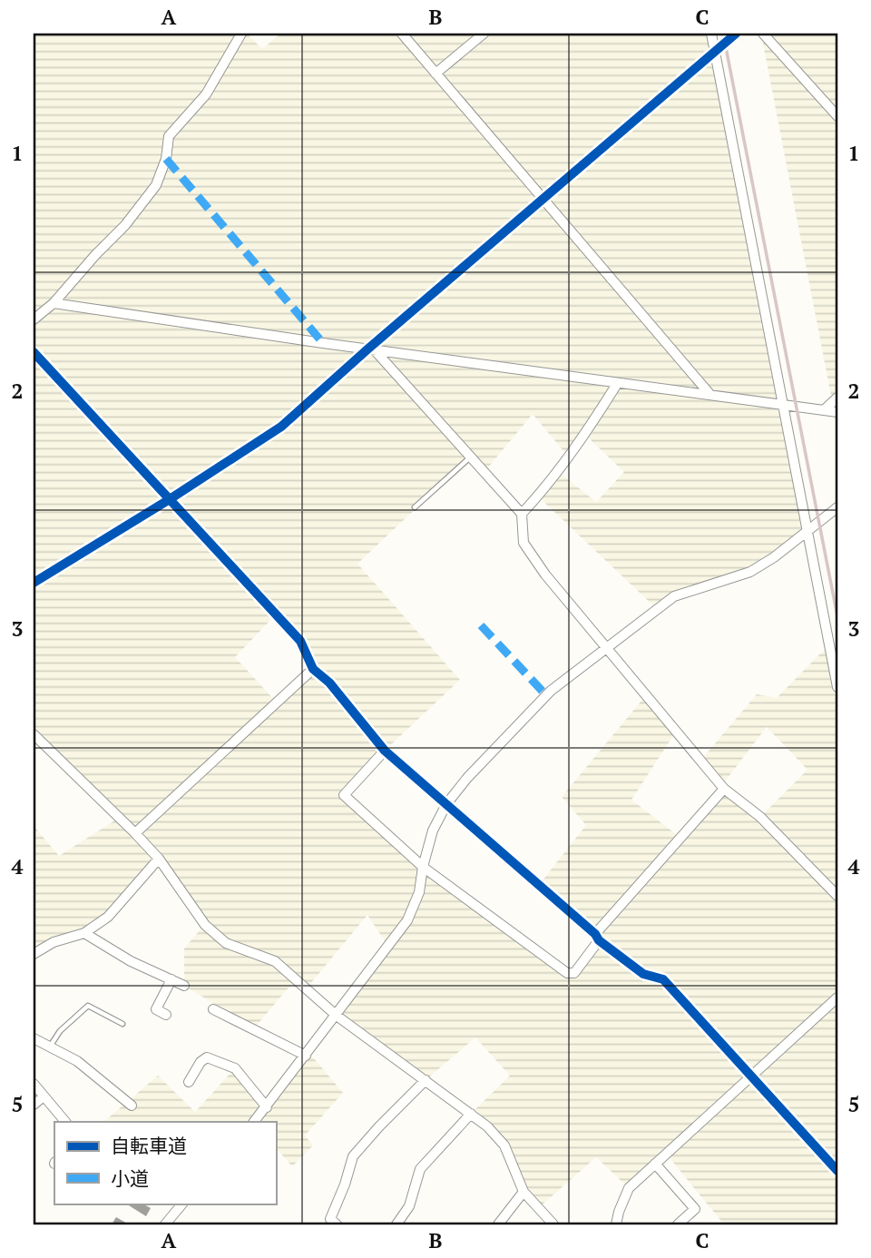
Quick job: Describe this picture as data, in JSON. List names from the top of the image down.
{
  "legend": ["自転車道", "小道"],
  "grid": {
    "columns": ["A", "B", "C"],
    "rows": [
      "1",
      "2",
      "3",
      "4",
      "5"
    ]
  }
}
